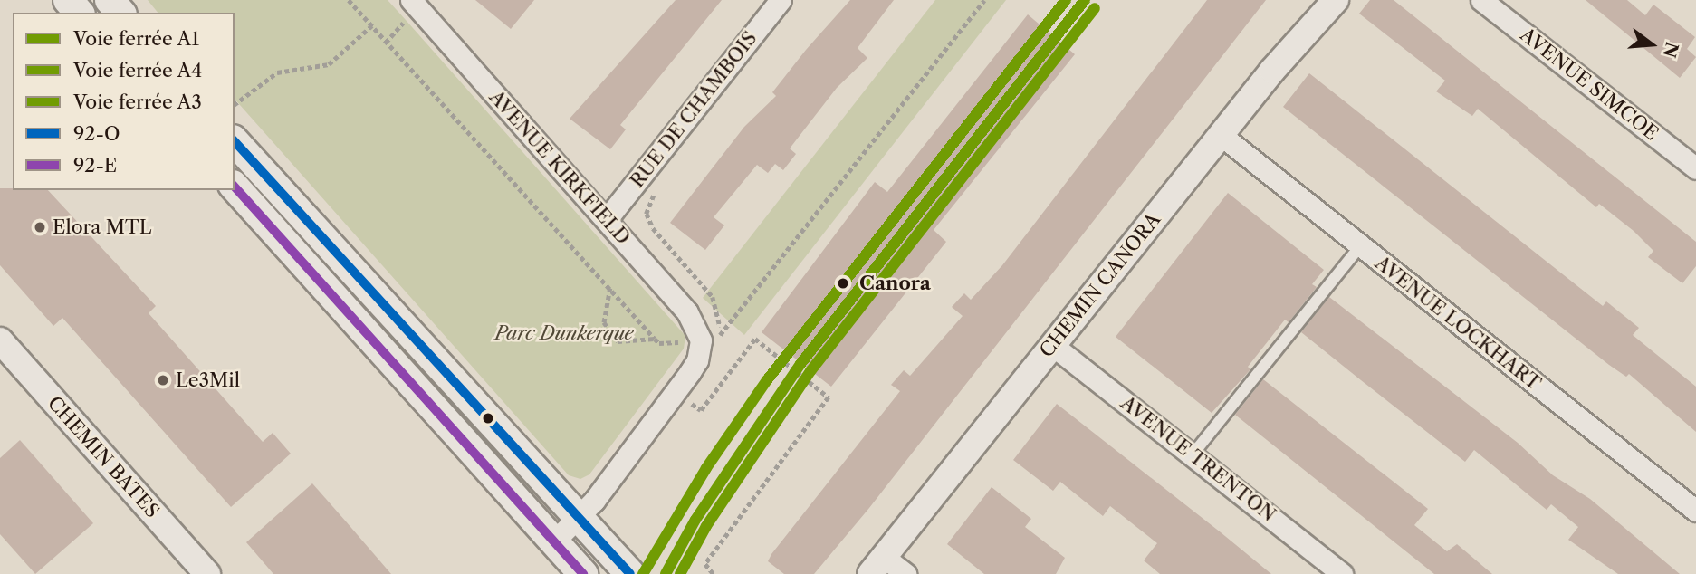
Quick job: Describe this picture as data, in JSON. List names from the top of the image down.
{
  "streets": {
    "street": [
      "AVENUE SIMCOE",
      "RUE DE CHAMBOIS",
      "AVENUE KIRKFIELD",
      "CHEMIN CANORA",
      "AVENUE LOCKHART",
      "CHEMIN BATES",
      "AVENUE TRENTON"
    ]
  },
  "crossings": [
    ["RUE DE CHAMBOIS", "AVENUE KIRKFIELD"],
    ["CHEMIN CANORA", "AVENUE LOCKHART"],
    ["CHEMIN CANORA", "AVENUE TRENTON"]
  ],
  "parks": ["Parc Dunkerque"],
  "places": ["Elora MTL", "Canora", "Le3Mil"],
  "lines": [
    "rail line A1",
    "rail line A4",
    "rail line A3",
    "transit line 92-O",
    "transit line 92-E"
  ],
  "legend": [
    "Voie ferrée A1",
    "Voie ferrée A4",
    "Voie ferrée A3",
    "92-O",
    "92-E"
  ],
  "north": "right"
}
